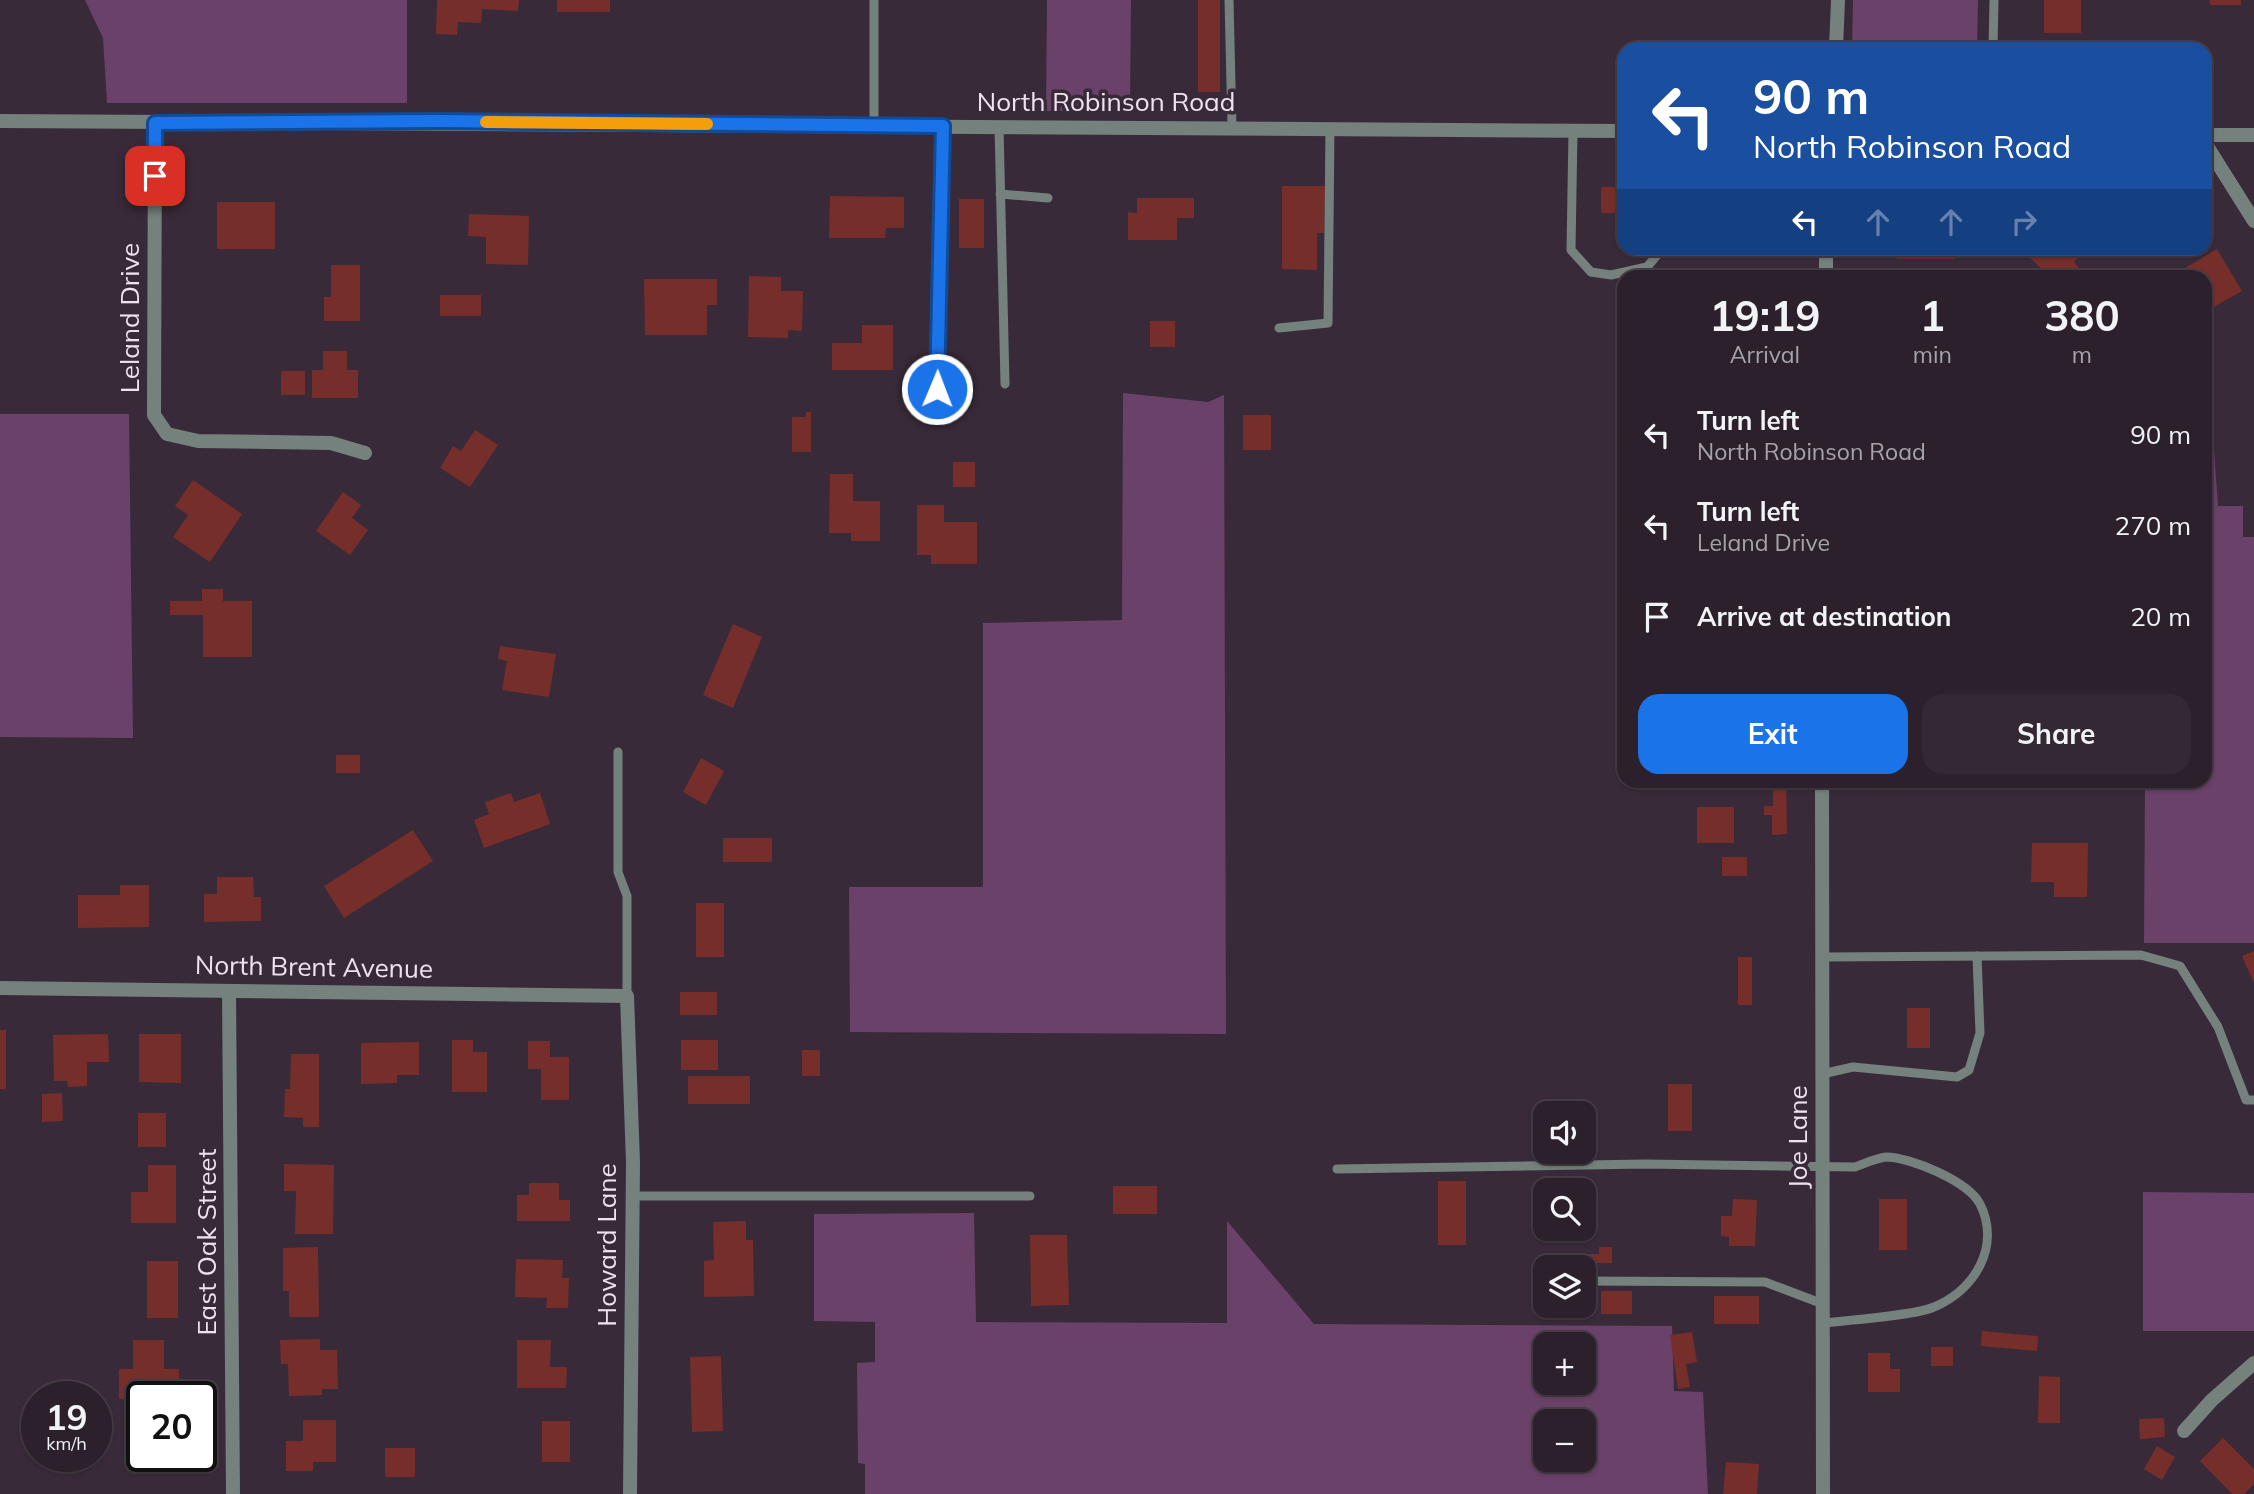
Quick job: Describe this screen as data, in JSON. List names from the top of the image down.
{
  "streets": {
    "street": [
      "North Robinson Road",
      "Leland Drive",
      "North Brent Avenue",
      "Joe Lane",
      "East Oak Street",
      "Howard Lane"
    ]
  },
  "crossings": [
    ["North Robinson Road", "Leland Drive"],
    ["North Brent Avenue", "East Oak Street"],
    ["North Brent Avenue", "Howard Lane"]
  ],
  "page": {
    "turn": ["90 m", "North Robinson Road"],
    "eta": [
      "19:19",
      "Arrival",
      "1",
      "min",
      "380",
      "m"
    ],
    "list": [
      {
        "name": "Turn left",
        "note": "North Robinson Road",
        "value": "90 m"
      },
      {
        "name": "Turn left",
        "note": "Leland Drive",
        "value": "270 m"
      },
      {
        "name": "Arrive at destination",
        "value": "20 m"
      }
    ],
    "buttons": ["Exit", "Share"],
    "map_buttons": ["+", "−"],
    "speed": "19 km/h",
    "limit": "20"
  }
}
